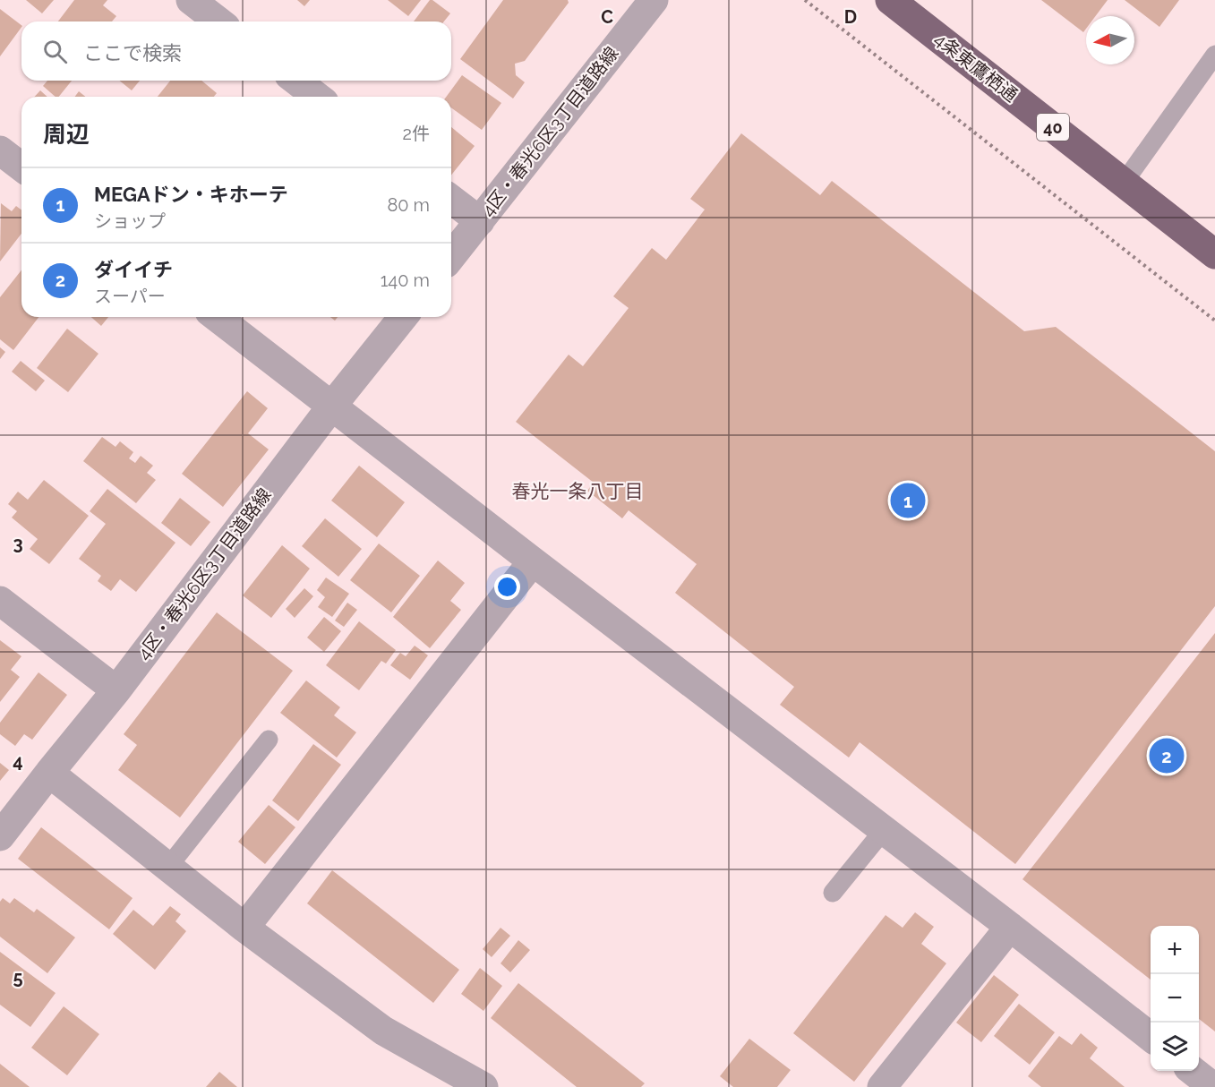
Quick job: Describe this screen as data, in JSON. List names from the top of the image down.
{
  "streets": {
    "highway": ["4条東鷹栖通", "40"],
    "street": ["4区・春光6区3丁目道路線"]
  },
  "districts": ["春光一条八丁目"],
  "north": "left",
  "page": {
    "search": "ここで検索",
    "heading": ["周辺", "2件"],
    "list": [
      {
        "mark": "1",
        "name": "MEGAドン・キホーテ",
        "note": "ショップ",
        "value": "80 m"
      },
      {
        "mark": "2",
        "name": "ダイイチ",
        "note": "スーパー",
        "value": "140 m"
      }
    ],
    "pins": ["1", "2"],
    "map_buttons": ["+", "−"]
  },
  "grid": {
    "columns": ["C", "D"],
    "rows": ["3", "4", "5"]
  }
}
